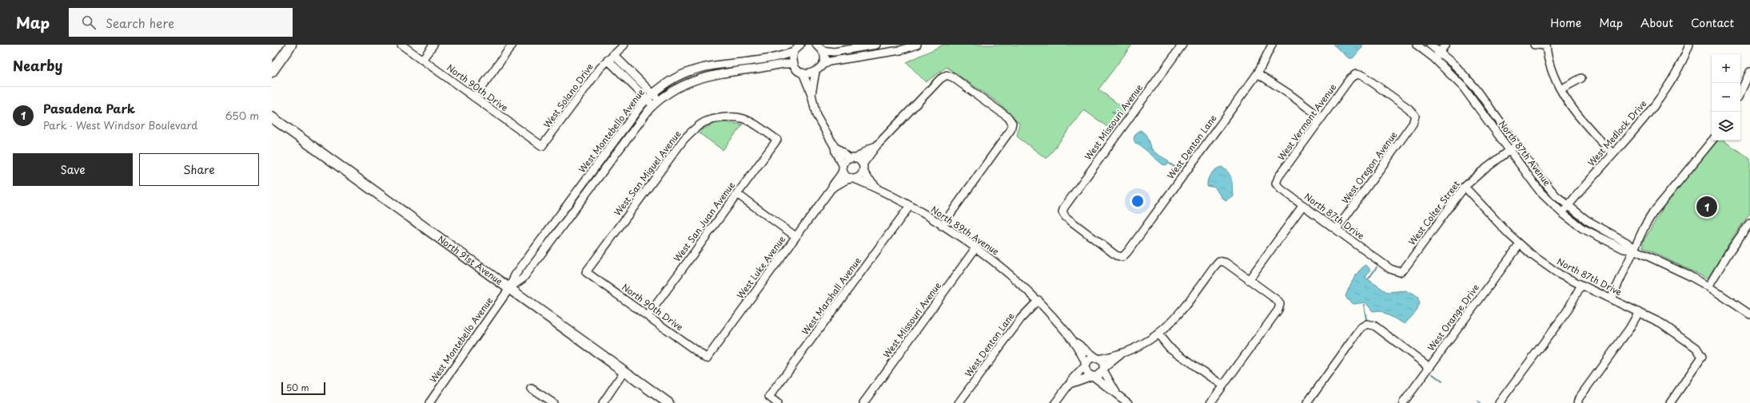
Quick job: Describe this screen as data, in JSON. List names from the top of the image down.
{
  "streets": {
    "main road": ["North 91st Avenue"],
    "street": [
      "North 90th Drive",
      "West Solano Drive",
      "West Missouri Avenue",
      "West Vermont Avenue",
      "West Montebello Avenue",
      "West Medlock Drive",
      "West Denton Lane",
      "North 87th Avenue",
      "West Oregon Avenue",
      "West San Miguel Avenue",
      "West Colter Street",
      "North 87th Drive",
      "West San Juan Avenue",
      "North 89th Avenue",
      "West Luke Avenue",
      "West Marshall Avenue",
      "West Orange Drive"
    ]
  },
  "crossings": [
    ["North 90th Drive", "West Solano Drive"],
    ["North 90th Drive", "West San Miguel Avenue"],
    ["North 90th Drive", "West San Juan Avenue"],
    ["North 90th Drive", "West Luke Avenue"],
    ["West Missouri Avenue", "West Denton Lane"],
    ["West Missouri Avenue", "North 89th Avenue"],
    ["West Vermont Avenue", "West Oregon Avenue"],
    ["West Vermont Avenue", "North 87th Drive"],
    ["West Montebello Avenue", "North 91st Avenue"],
    ["West Medlock Drive", "North 87th Avenue"],
    ["West Denton Lane", "North 89th Avenue"],
    ["North 87th Avenue", "West Colter Street"],
    ["West Oregon Avenue", "North 87th Drive"],
    ["West San Miguel Avenue", "West San Juan Avenue"],
    ["West Colter Street", "North 87th Drive"],
    ["North 87th Drive", "West Orange Drive"],
    ["North 89th Avenue", "West Luke Avenue"],
    ["North 89th Avenue", "West Marshall Avenue"]
  ],
  "scale_bar": "50 m",
  "page": {
    "header": "Map",
    "search": "Search here",
    "nav": [
      "Home",
      "Map",
      "About",
      "Contact"
    ],
    "heading": "Nearby",
    "map_buttons": ["+", "−"],
    "list": [
      {
        "mark": "1",
        "name": "Pasadena Park",
        "note": "Park · West Windsor Boulevard",
        "value": "650 m"
      }
    ],
    "buttons": ["Save", "Share"],
    "pins": "1",
    "scale": "50 m"
  }
}
